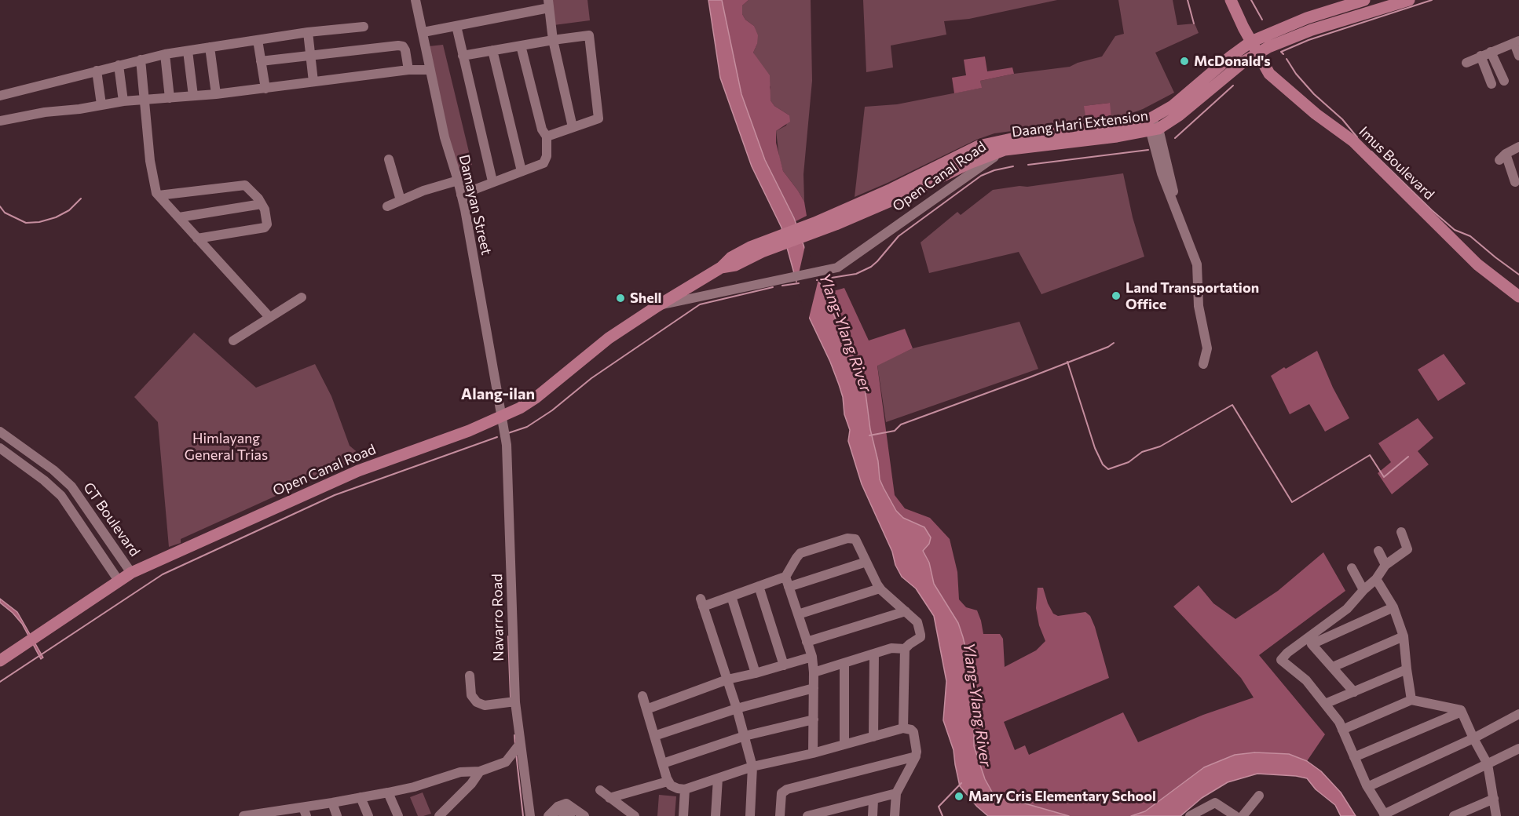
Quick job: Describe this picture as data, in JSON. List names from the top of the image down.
{
  "streets": {
    "main road": ["Daang Hari Extension", "Imus Boulevard", "Open Canal Road"],
    "street": ["Damayan Street", "GT Boulevard", "Navarro Road"]
  },
  "crossings": [
    ["Daang Hari Extension", "Imus Boulevard"],
    ["Daang Hari Extension", "Open Canal Road"],
    ["Open Canal Road", "Damayan Street"],
    ["Open Canal Road", "GT Boulevard"],
    ["Open Canal Road", "Navarro Road"],
    ["Damayan Street", "Navarro Road"]
  ],
  "districts": ["Alang-ilan"],
  "water": ["Ylang-Ylang River"],
  "parks": ["Himlayang General Trias"],
  "places": [
    "McDonald's",
    "Land Transportation Office",
    "Shell",
    "Mary Cris Elementary School"
  ]
}
